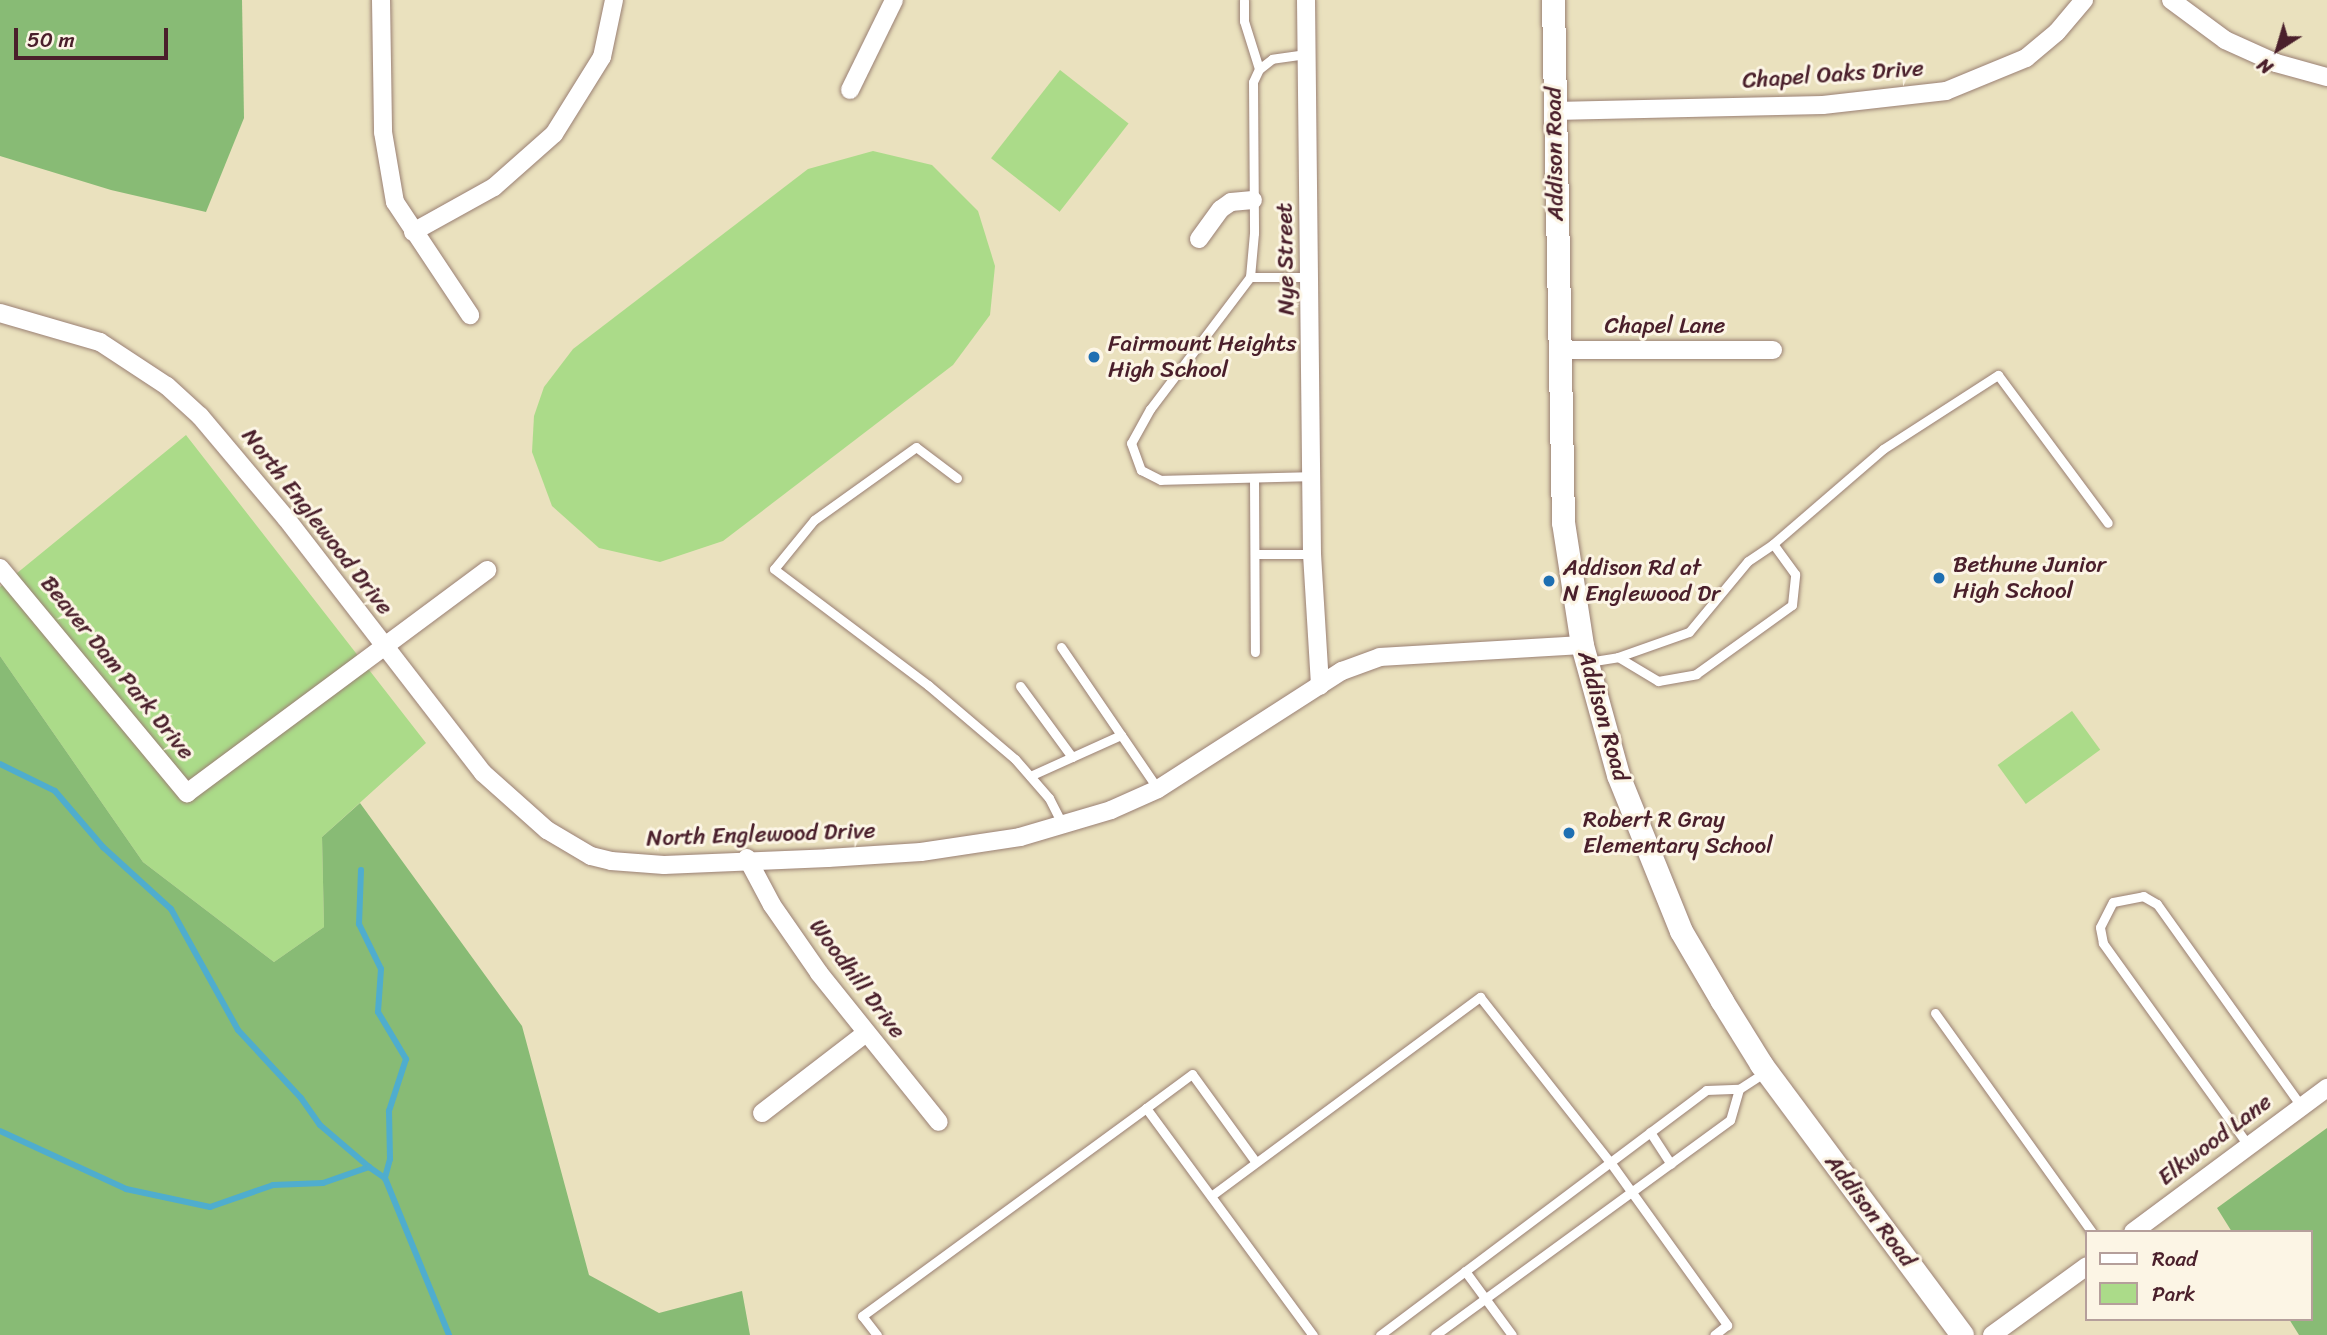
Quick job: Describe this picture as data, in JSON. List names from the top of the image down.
{
  "streets": {
    "street": [
      "Chapel Oaks Drive",
      "Addison Road",
      "Nye Street",
      "Chapel Lane",
      "North Englewood Drive",
      "Beaver Dam Park Drive",
      "Woodhill Drive",
      "Elkwood Lane"
    ]
  },
  "crossings": [
    ["Chapel Oaks Drive", "Addison Road"],
    ["Addison Road", "Chapel Lane"],
    ["Addison Road", "North Englewood Drive"],
    ["Nye Street", "North Englewood Drive"],
    ["North Englewood Drive", "Beaver Dam Park Drive"],
    ["North Englewood Drive", "Woodhill Drive"]
  ],
  "places": [
    "Fairmount Heights High School",
    "Bethune Junior High School",
    "Addison Rd at N Englewood Dr",
    "Robert R Gray Elementary School"
  ],
  "legend": ["Road", "Park"],
  "scale_bar": "50 m",
  "north": "bottom left"
}
